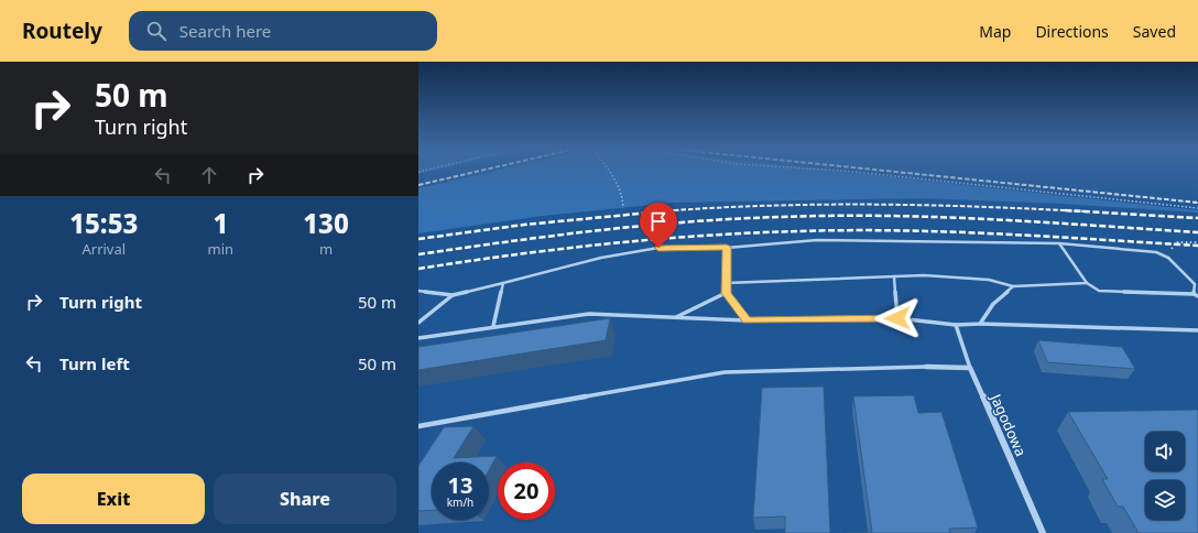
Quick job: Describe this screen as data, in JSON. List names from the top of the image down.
{
  "streets": {
    "street": ["Jagodowa"]
  },
  "page": {
    "header": "Routely",
    "search": "Search here",
    "nav": ["Map", "Directions", "Saved"],
    "turn": ["50 m", "Turn right"],
    "eta": [
      "15:53",
      "Arrival",
      "1",
      "min",
      "130",
      "m"
    ],
    "list": [
      {
        "name": "Turn right",
        "value": "50 m"
      },
      {
        "name": "Turn left",
        "value": "50 m"
      }
    ],
    "speed": "13 km/h",
    "limit": "20",
    "buttons": ["Exit", "Share"]
  }
}
